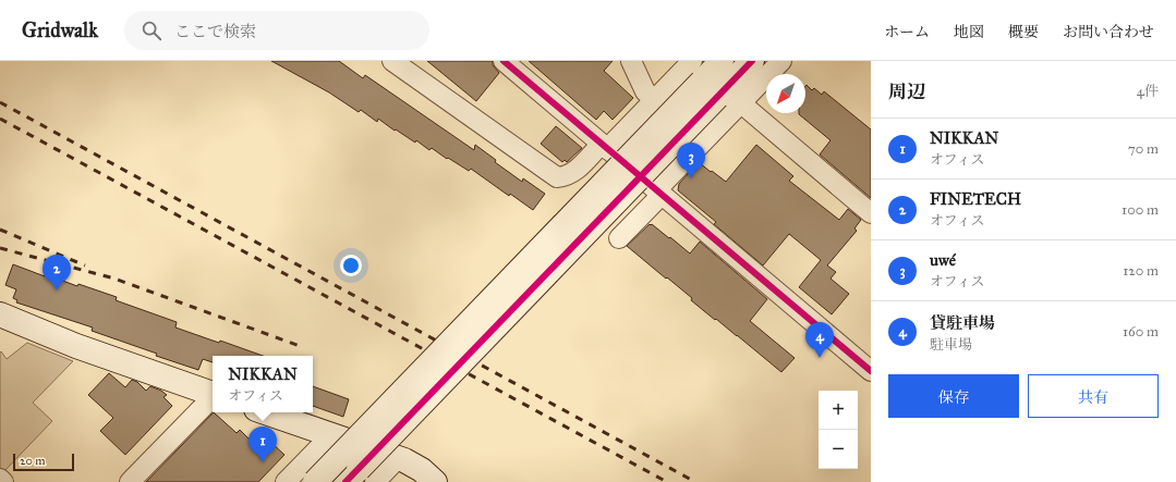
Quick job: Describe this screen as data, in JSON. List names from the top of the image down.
{
  "scale_bar": "20 m",
  "north": "bottom left",
  "page": {
    "header": "Gridwalk",
    "search": "ここで検索",
    "nav": [
      "ホーム",
      "地図",
      "概要",
      "お問い合わせ"
    ],
    "heading": ["周辺", "4件"],
    "list": [
      {
        "mark": "1",
        "name": "NIKKAN",
        "note": "オフィス",
        "value": "70 m"
      },
      {
        "mark": "2",
        "name": "FINETECH",
        "note": "オフィス",
        "value": "100 m"
      },
      {
        "mark": "3",
        "name": "uwé",
        "note": "オフィス",
        "value": "120 m"
      },
      {
        "mark": "4",
        "name": "貸駐車場",
        "note": "駐車場",
        "value": "160 m"
      }
    ],
    "pins": [
      "3",
      "2",
      "4",
      "1"
    ],
    "popup": ["NIKKAN", "オフィス"],
    "buttons": ["保存", "共有"],
    "map_buttons": ["+", "−"],
    "scale": "20 m"
  }
}
